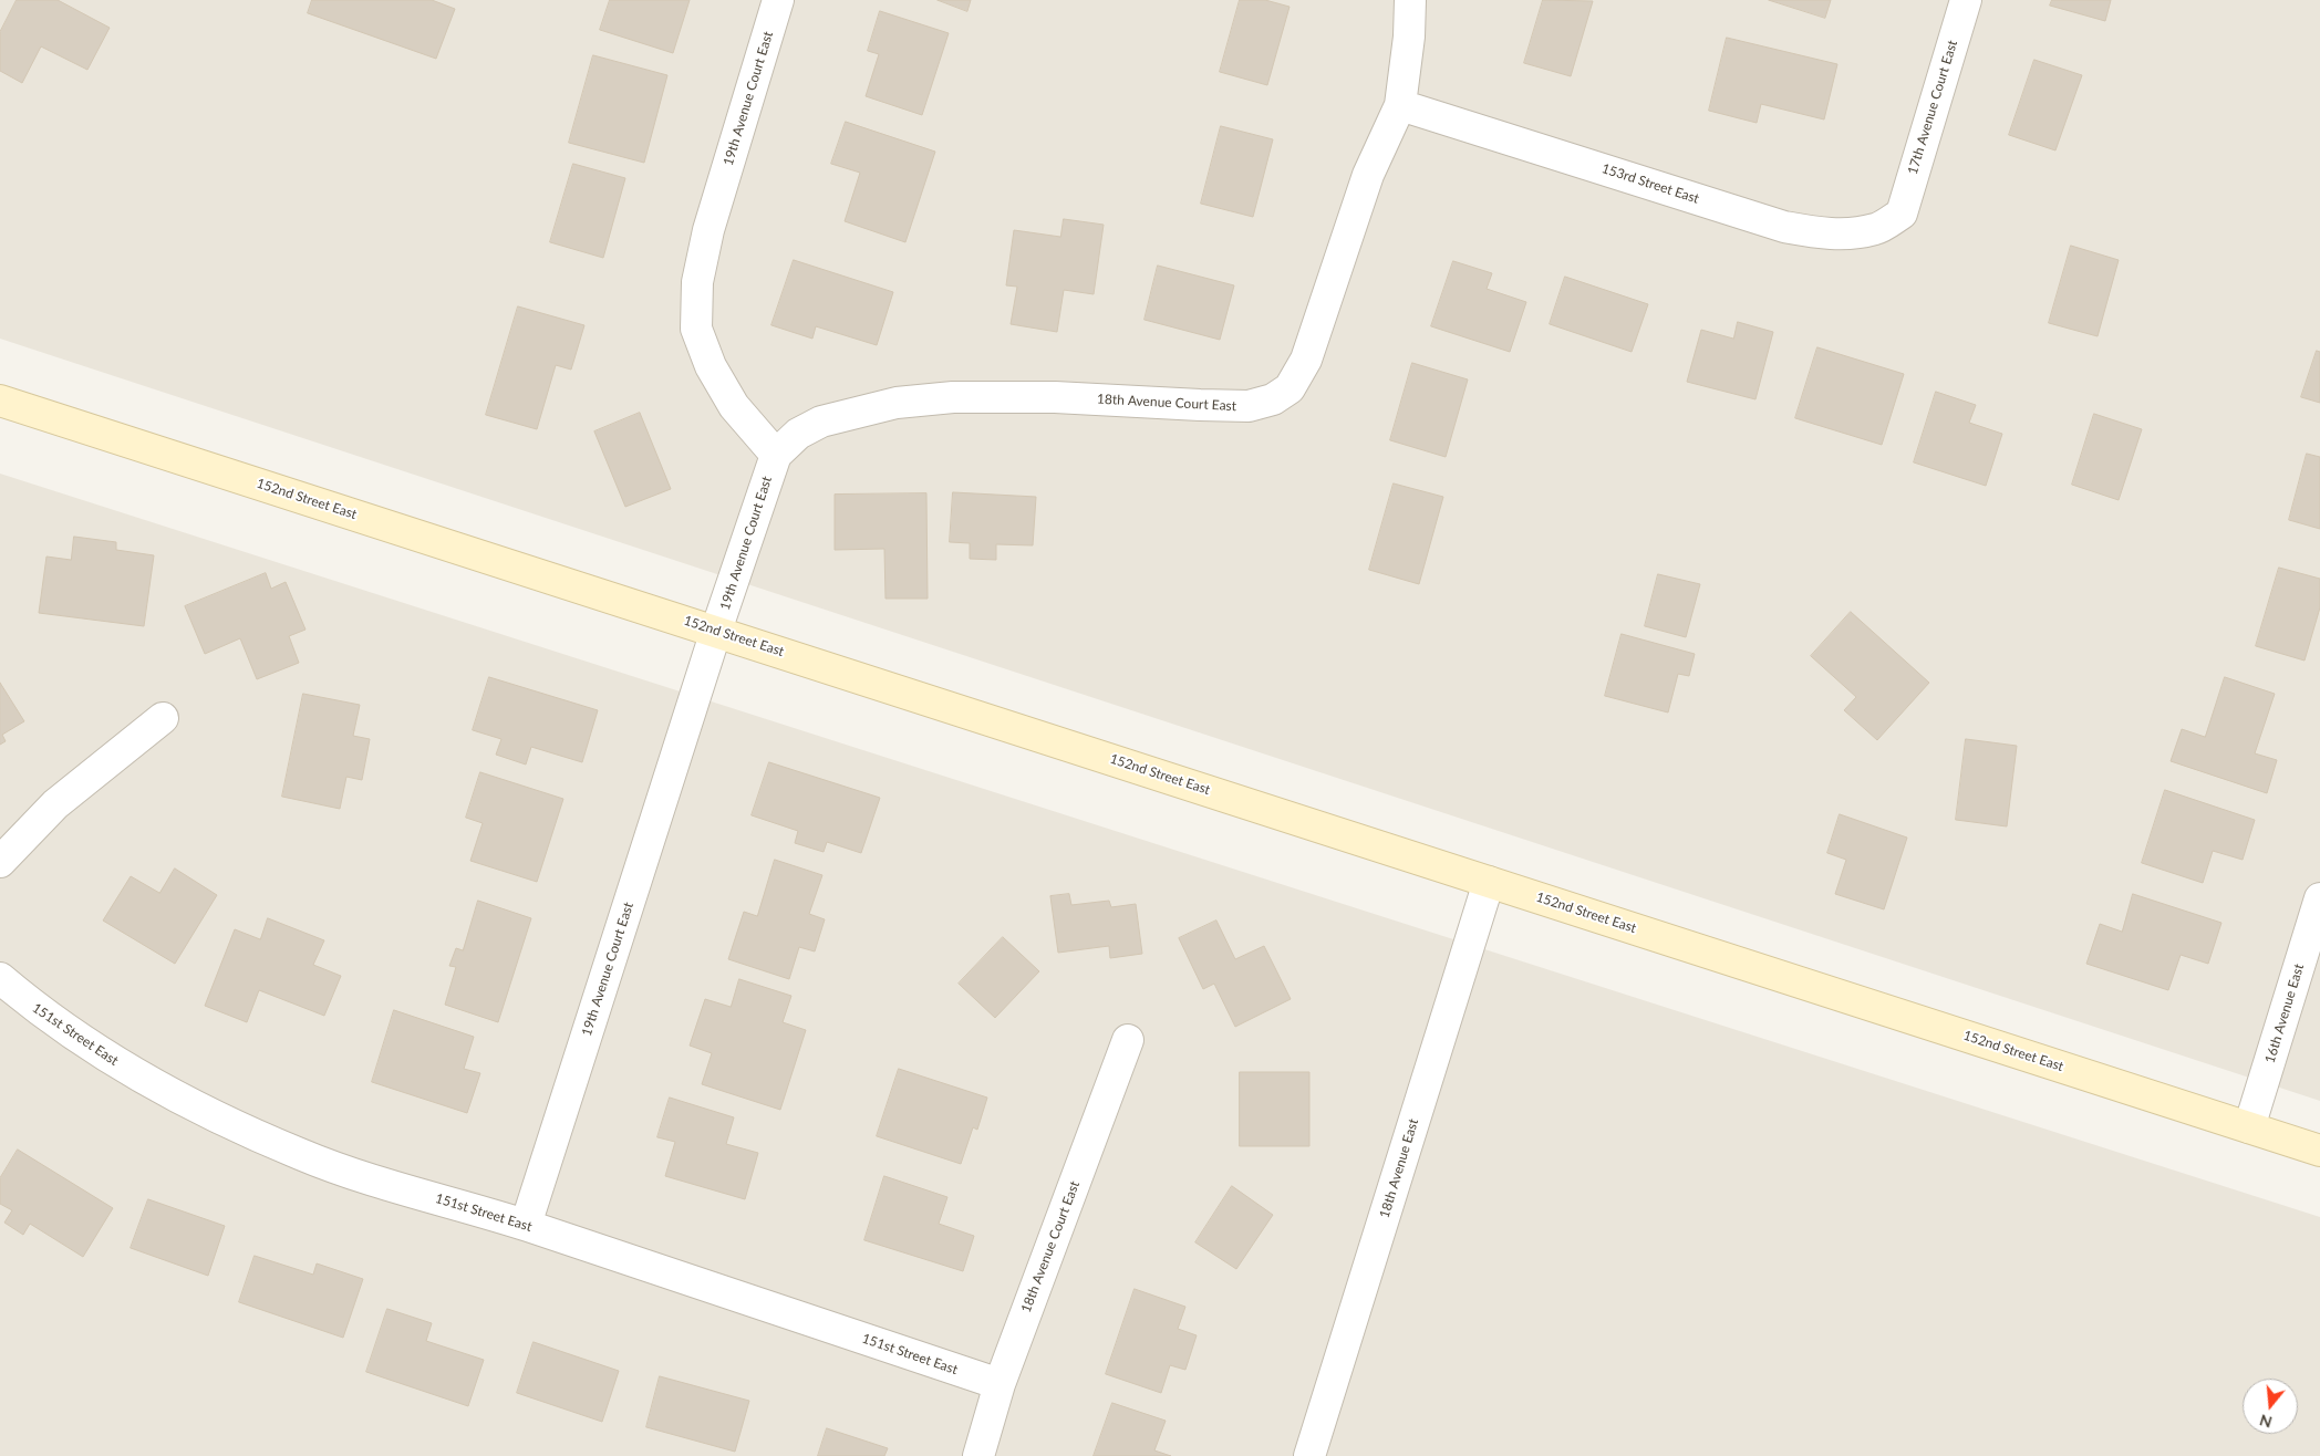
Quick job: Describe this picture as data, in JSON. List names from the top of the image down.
{
  "streets": {
    "main road": ["152nd Street East"],
    "street": [
      "19th Avenue Court East",
      "17th Avenue Court East",
      "153rd Street East",
      "18th Avenue Court East",
      "16th Avenue East",
      "151st Street East",
      "18th Avenue East"
    ]
  },
  "crossings": [
    ["19th Avenue Court East", "18th Avenue Court East"],
    ["19th Avenue Court East", "152nd Street East"],
    ["19th Avenue Court East", "151st Street East"],
    ["17th Avenue Court East", "153rd Street East"],
    ["153rd Street East", "18th Avenue Court East"],
    ["18th Avenue Court East", "151st Street East"],
    ["152nd Street East", "16th Avenue East"],
    ["152nd Street East", "18th Avenue East"]
  ],
  "north": "bottom"
}
